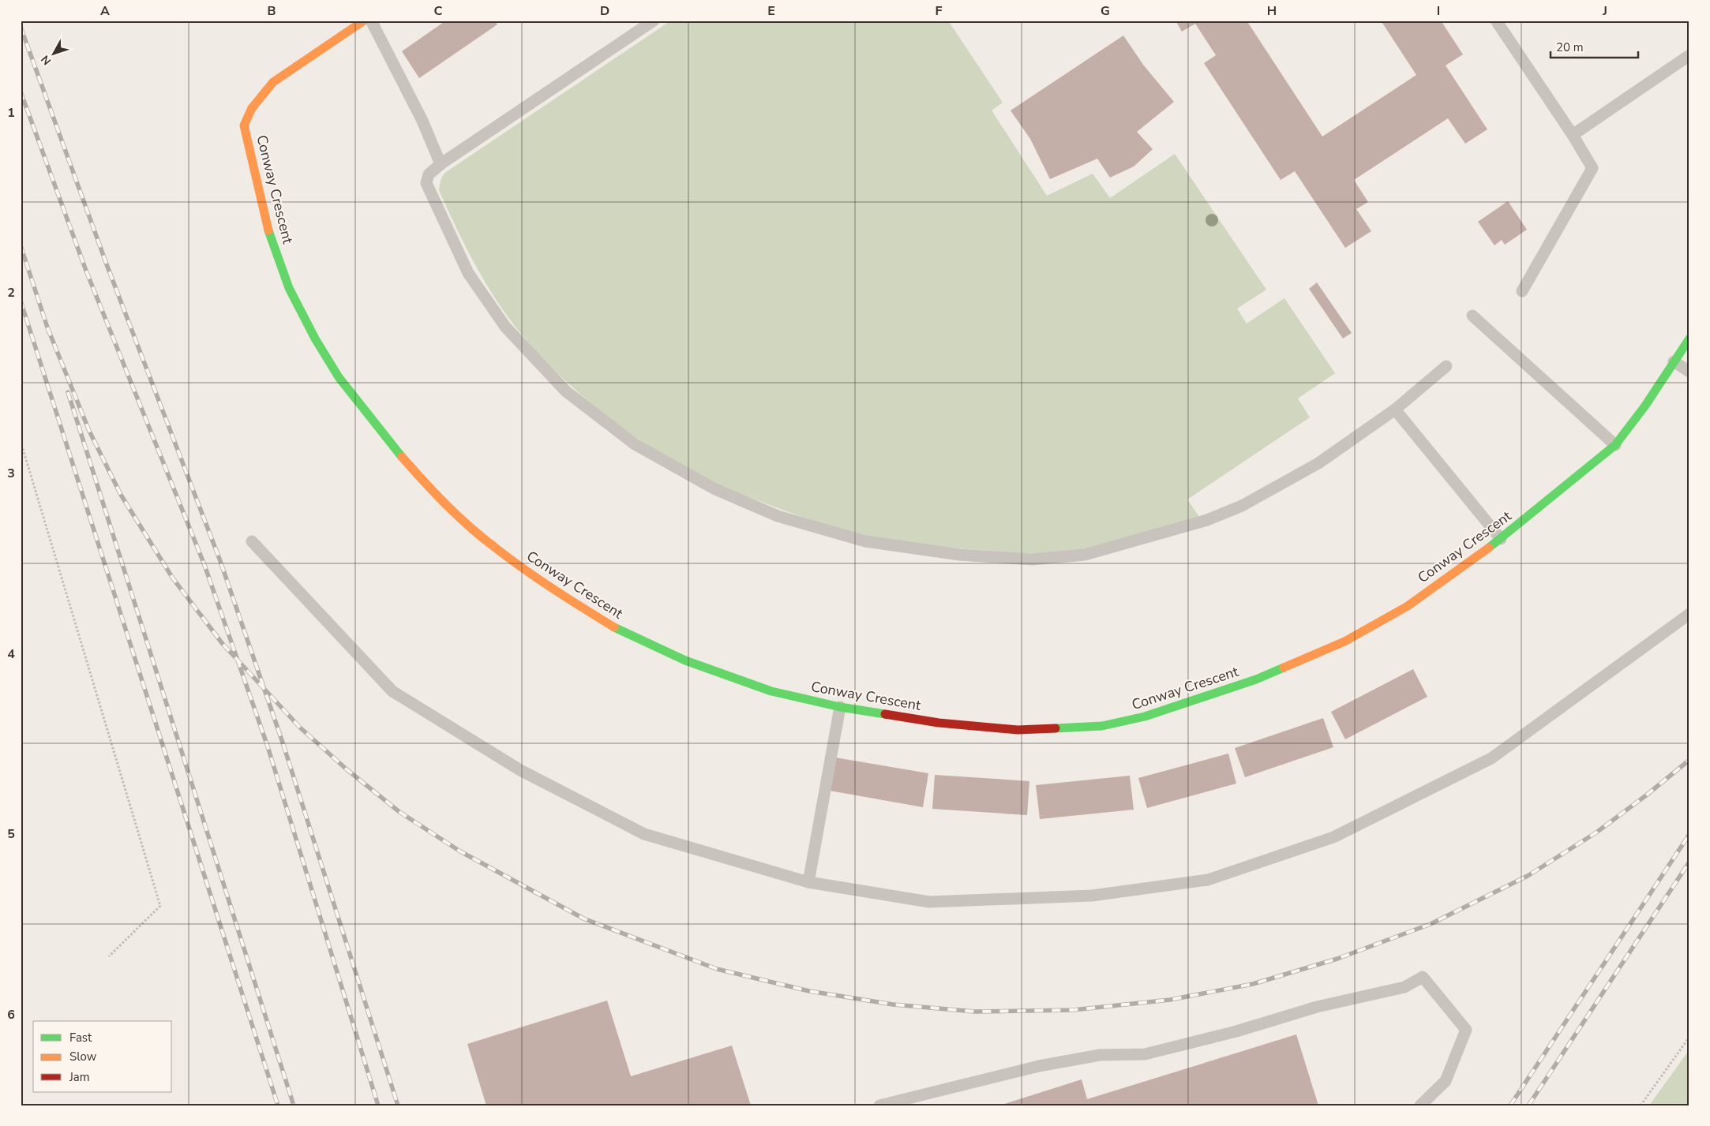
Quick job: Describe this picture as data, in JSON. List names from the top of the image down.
{
  "streets": {
    "street": ["Conway Crescent"]
  },
  "legend": ["Fast", "Slow", "Jam"],
  "scale_bar": "20 m",
  "north": "bottom left",
  "grid": {
    "columns": [
      "A",
      "B",
      "C",
      "D",
      "E",
      "F",
      "G",
      "H",
      "I",
      "J"
    ],
    "rows": [
      "1",
      "2",
      "3",
      "4",
      "5",
      "6"
    ]
  }
}
